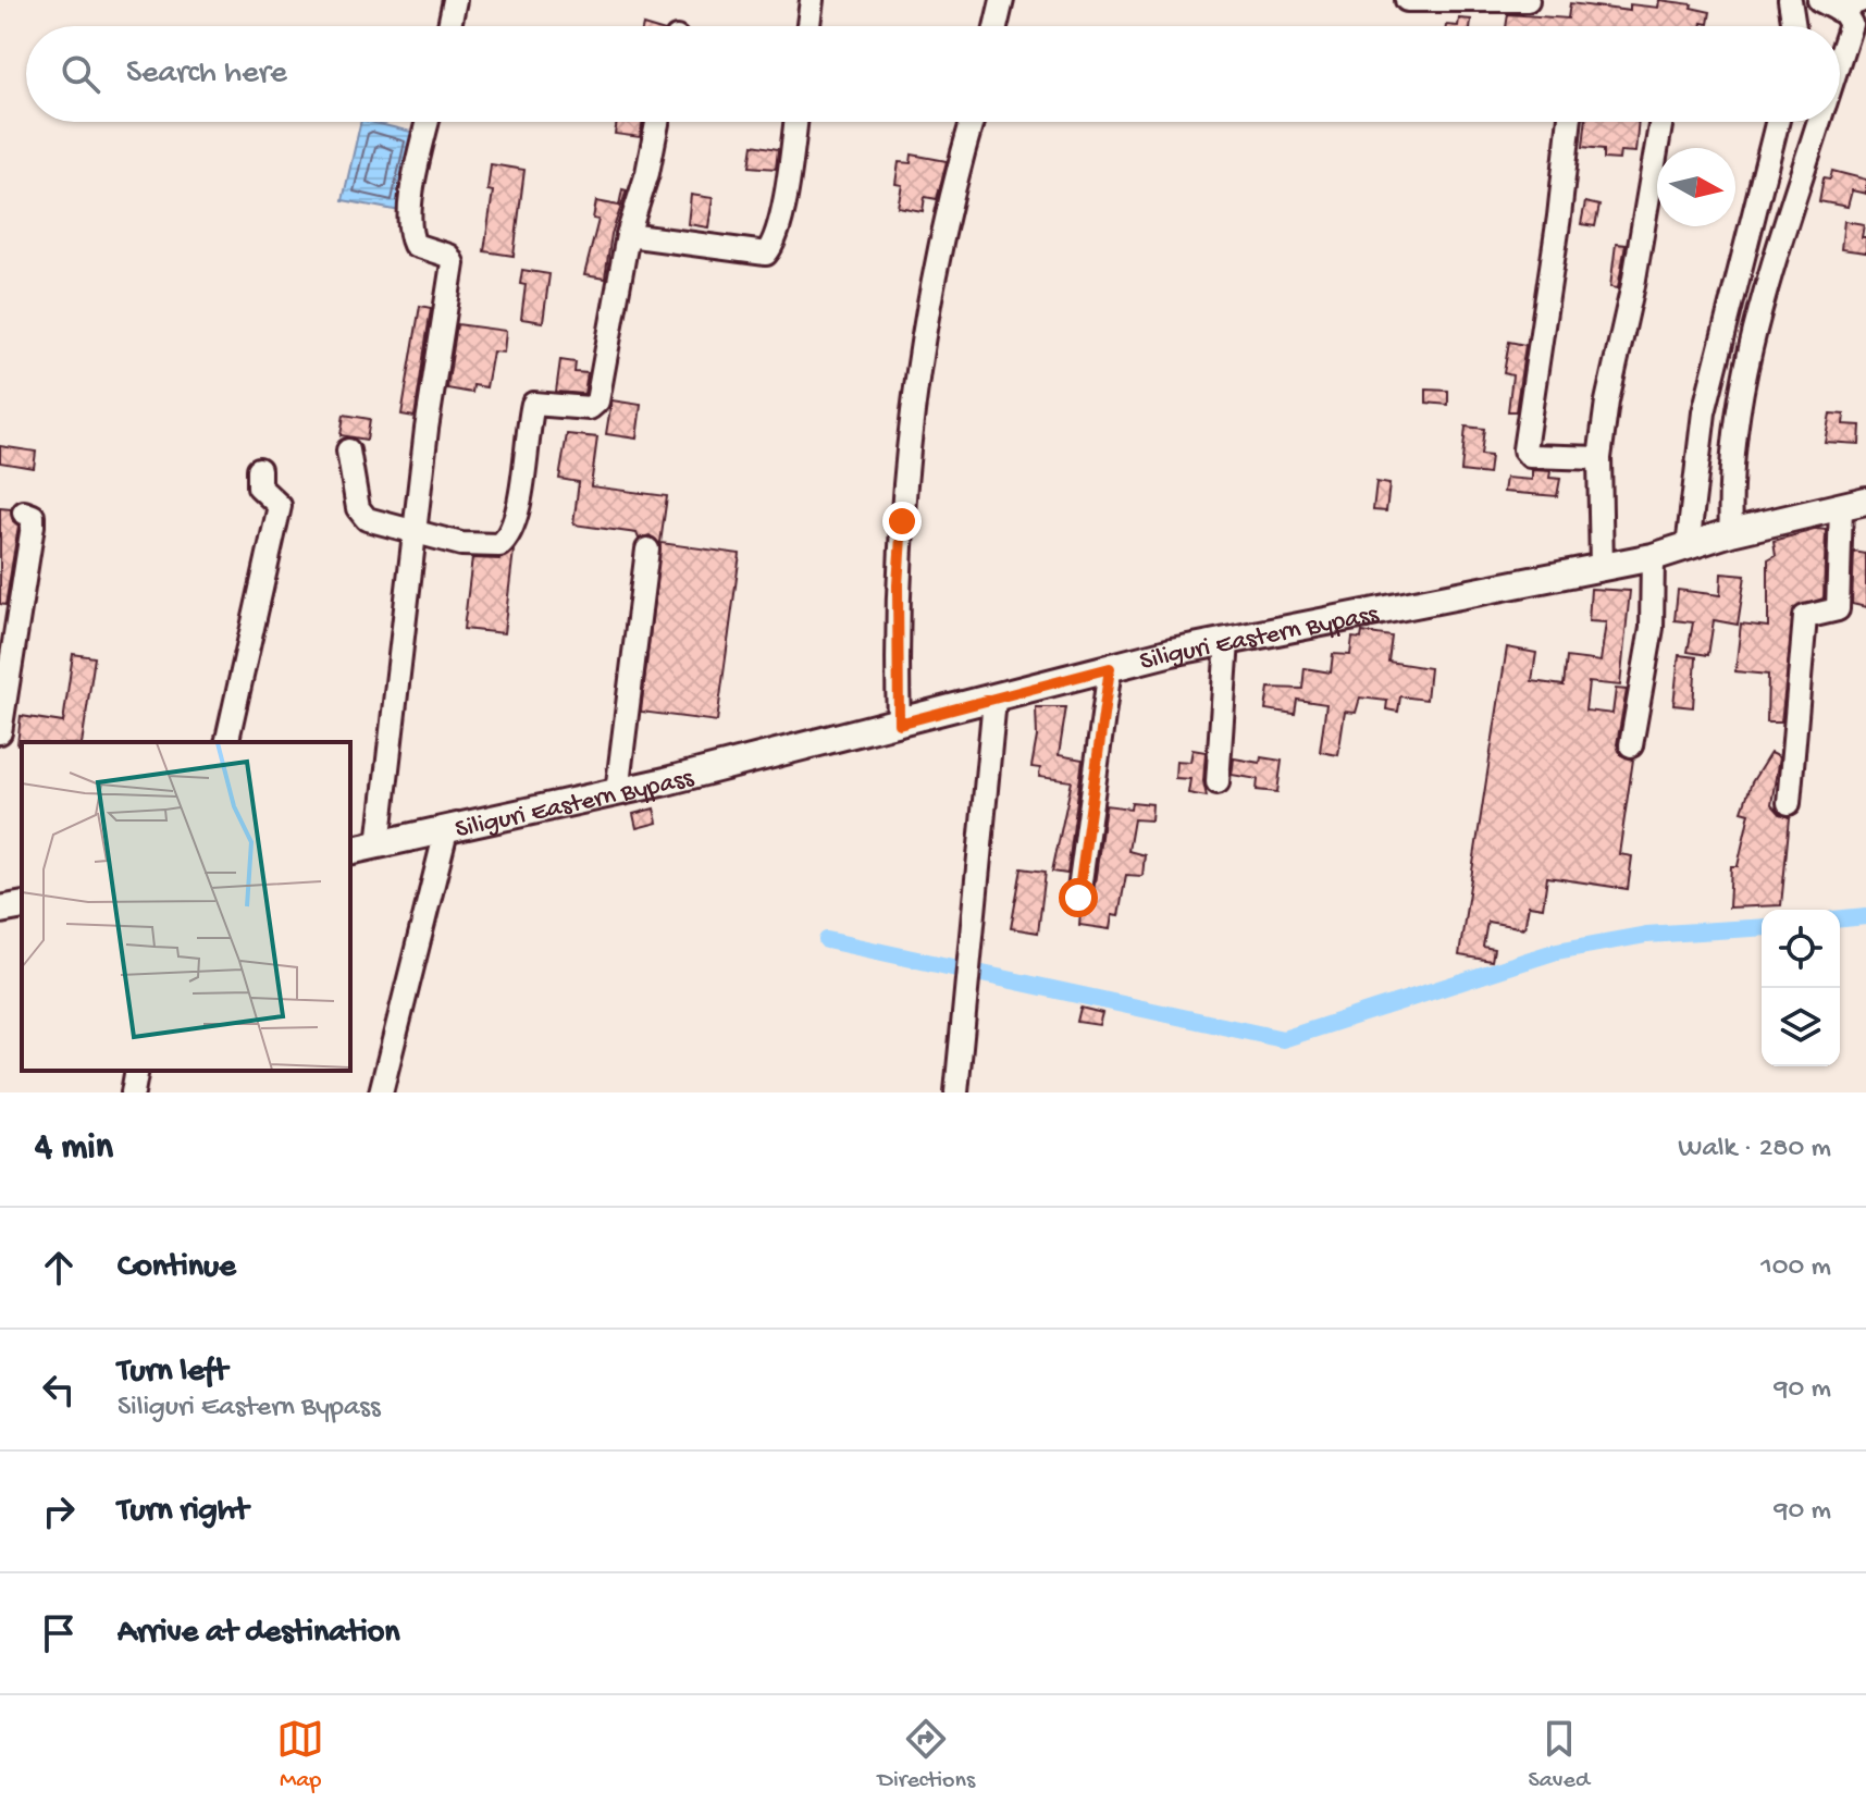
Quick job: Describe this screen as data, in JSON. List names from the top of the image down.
{
  "streets": {
    "main road": ["Siliguri Eastern Bypass"]
  },
  "north": "right",
  "page": {
    "search": "Search here",
    "heading": ["4 min", "Walk · 280 m"],
    "list": [
      ["Continue", "100 m"],
      ["Turn left", "Siliguri Eastern Bypass", "90 m"],
      ["Turn right", "90 m"],
      "Arrive at destination"
    ],
    "nav": ["Map", "Directions", "Saved"]
  }
}
